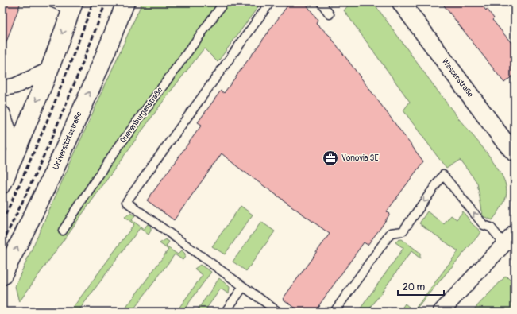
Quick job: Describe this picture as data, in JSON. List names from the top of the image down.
{
  "streets": {
    "main road": ["Wasserstraße", "Universitätsstraße"],
    "lane": ["Querenburgerstraße"]
  },
  "places": {
    "office": ["Vonovia SE"]
  },
  "scale_bar": "20 m"
}
